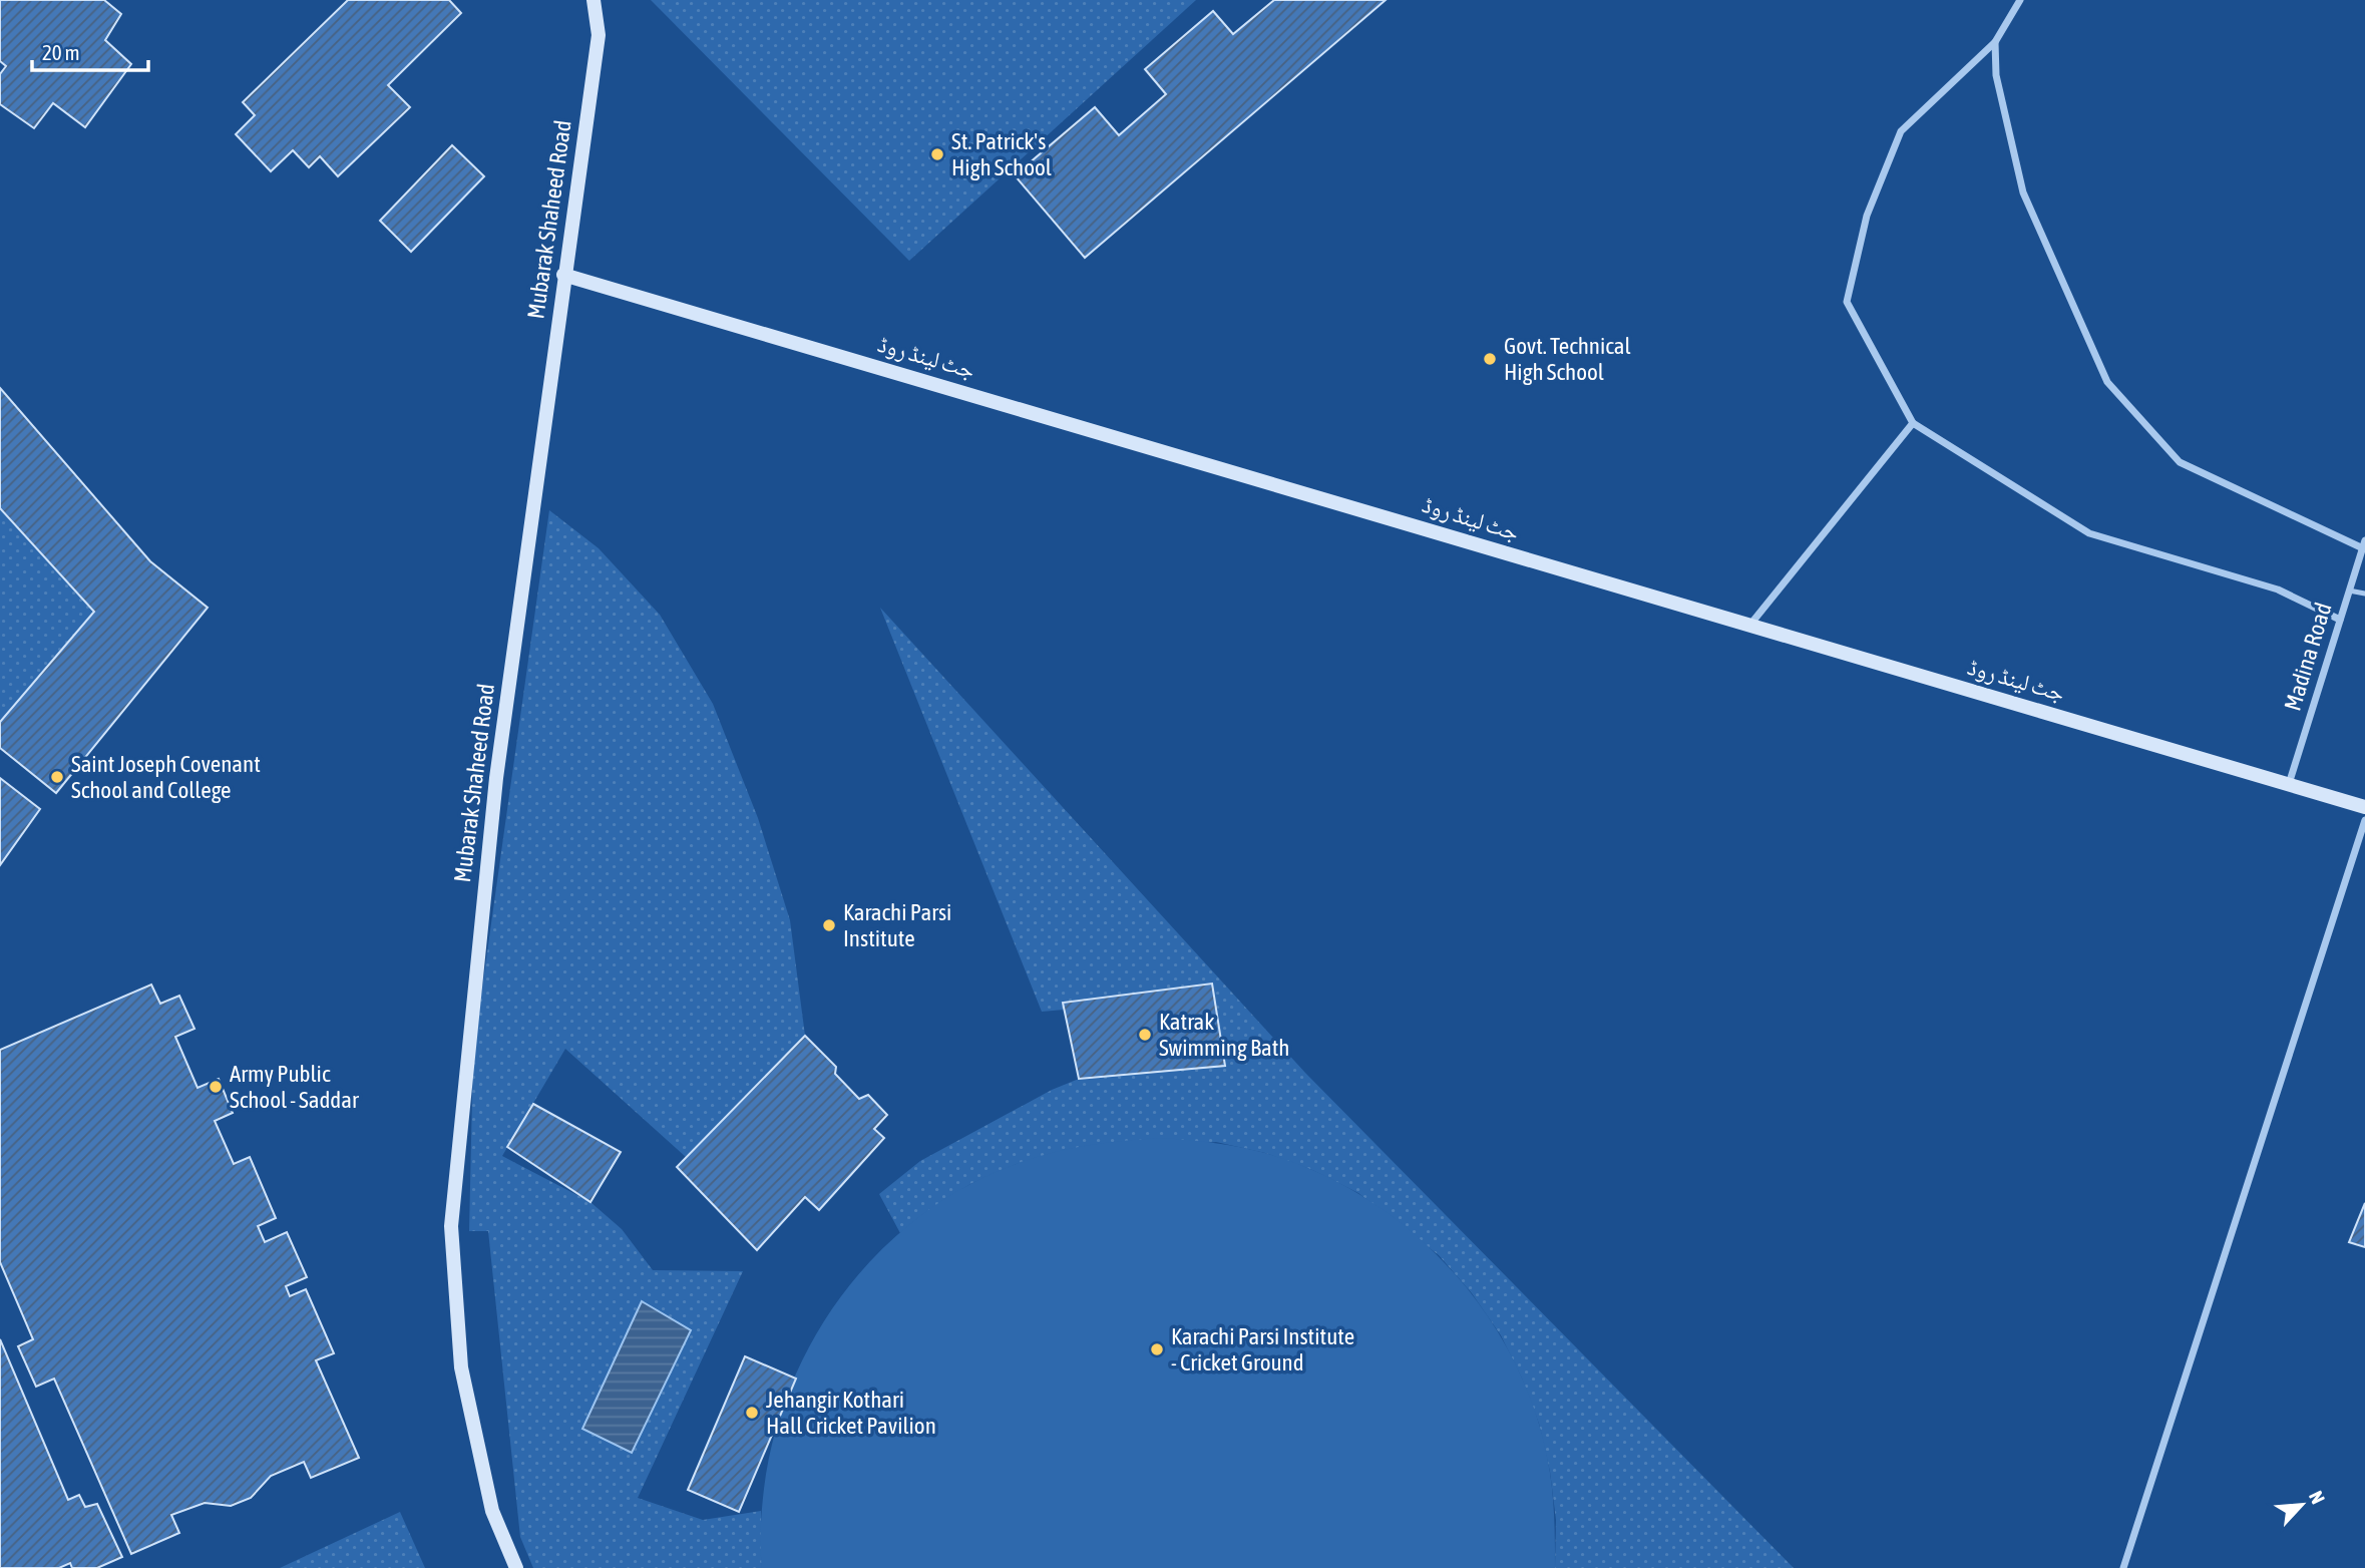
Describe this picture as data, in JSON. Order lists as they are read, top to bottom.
{
  "streets": {
    "street": ["Mubarak Shaheed Road", "جٹ لینڈ روڈ", "Madina Road"]
  },
  "crossings": [
    ["Mubarak Shaheed Road", "جٹ لینڈ روڈ"],
    ["جٹ لینڈ روڈ", "Madina Road"]
  ],
  "places": [
    "St. Patrick's High School",
    "Govt. Technical High School",
    "Saint Joseph Covenant School and College",
    "Karachi Parsi Institute",
    "Katrak Swimming Bath",
    "Army Public School - Saddar",
    "Karachi Parsi Institute - Cricket Ground",
    "Jehangir Kothari Hall Cricket Pavilion"
  ],
  "scale_bar": "20 m",
  "north": "top right"
}
